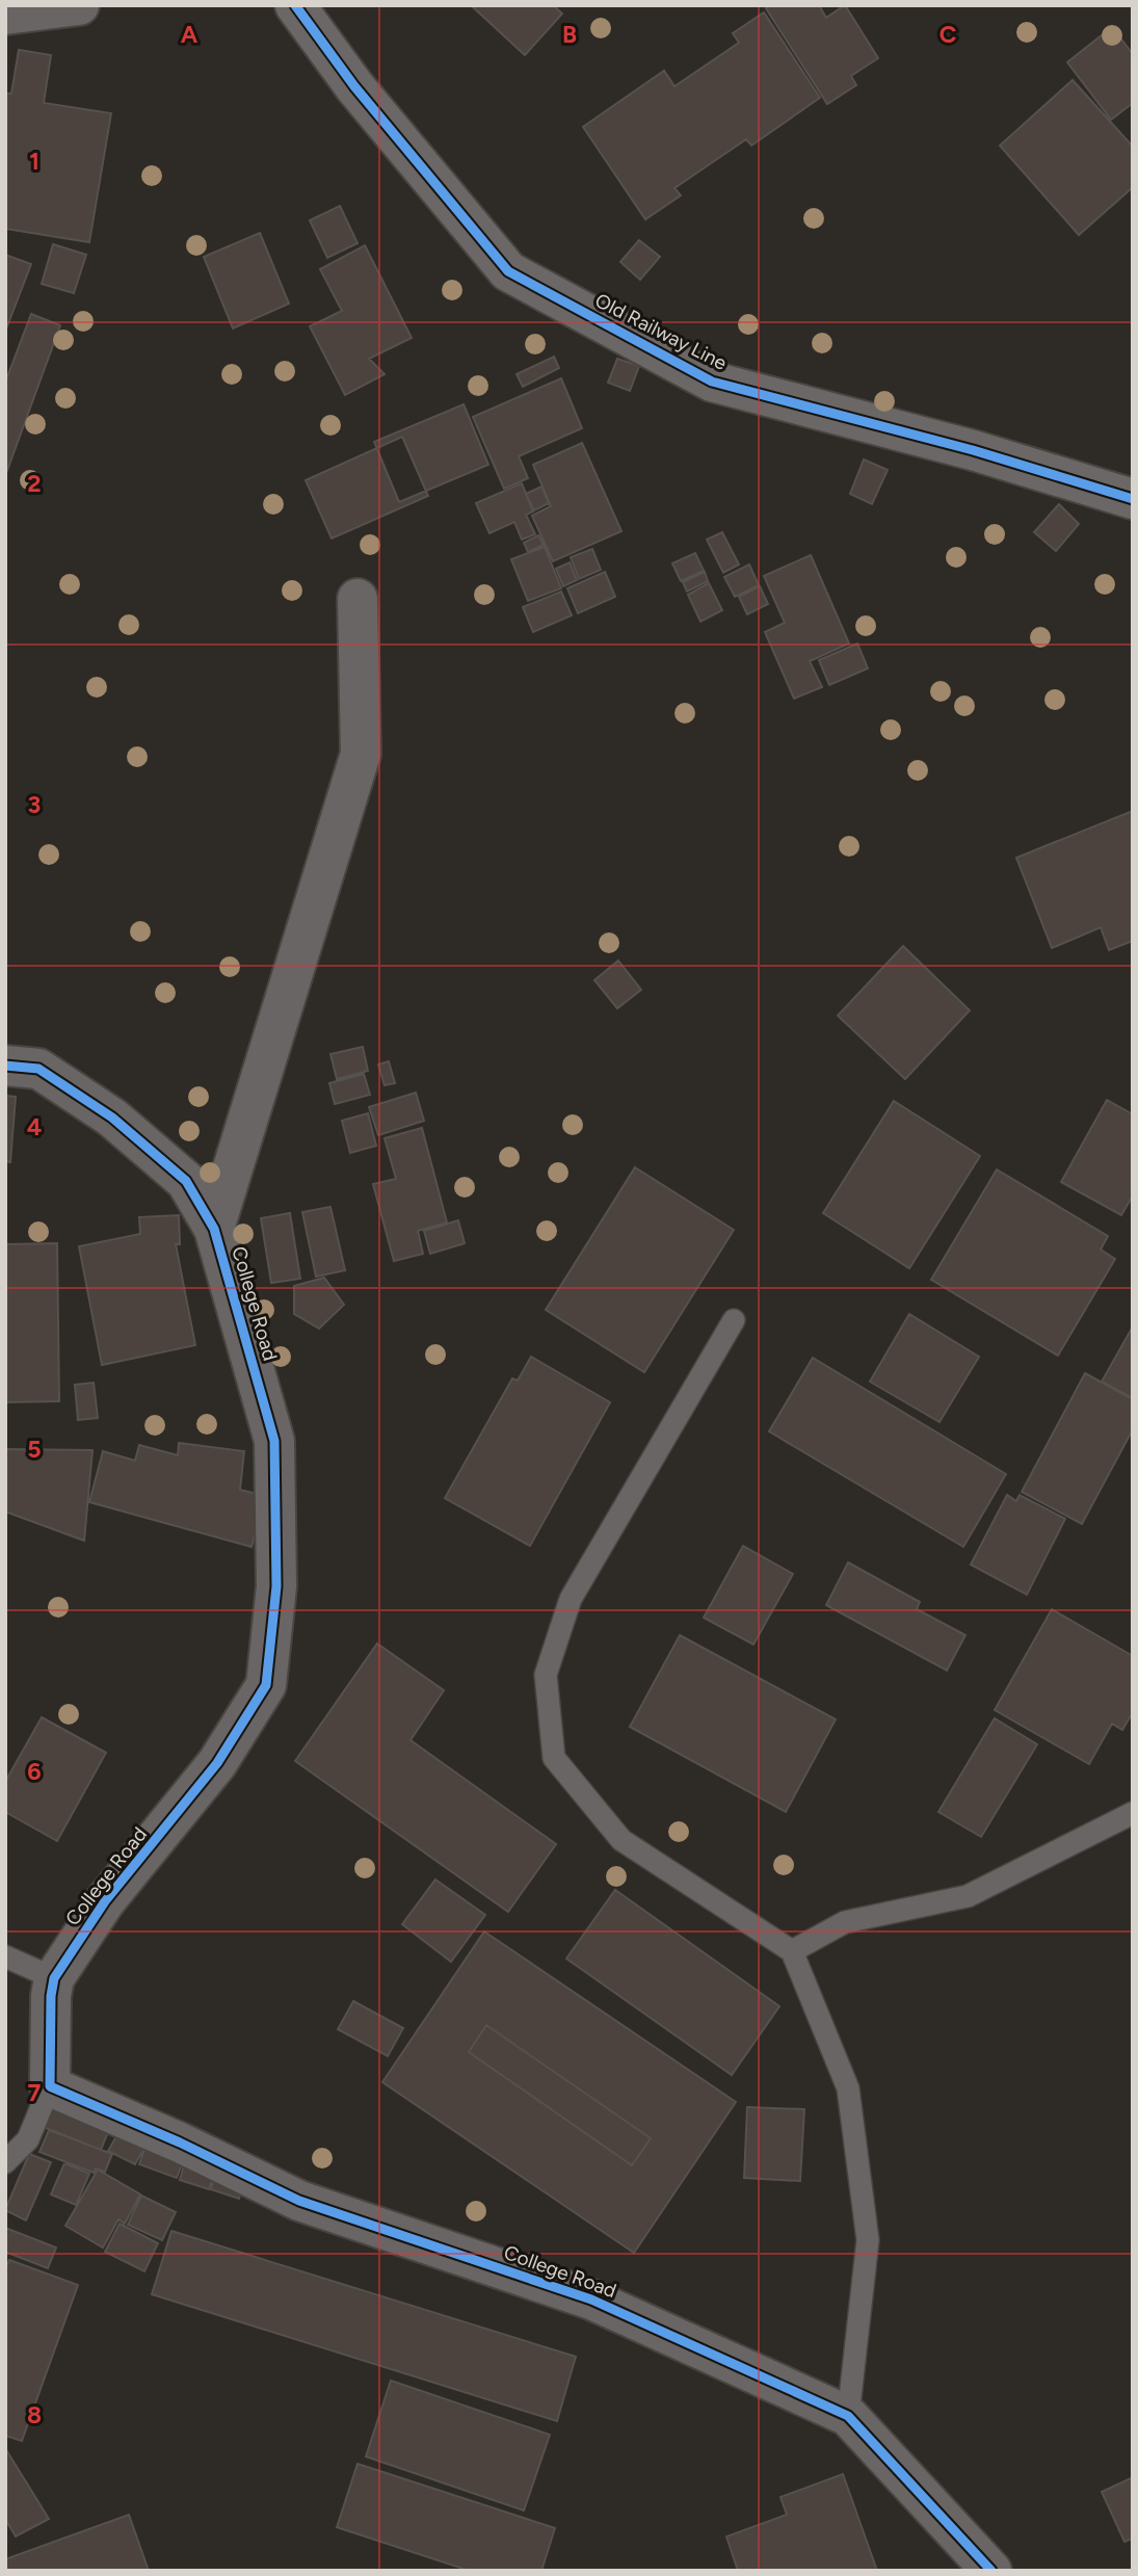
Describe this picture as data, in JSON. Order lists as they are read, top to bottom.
{
  "streets": {
    "street": ["Old Railway Line", "College Road"]
  },
  "grid": {
    "columns": ["A", "B", "C"],
    "rows": [
      "1",
      "2",
      "3",
      "4",
      "5",
      "6",
      "7",
      "8"
    ]
  }
}
